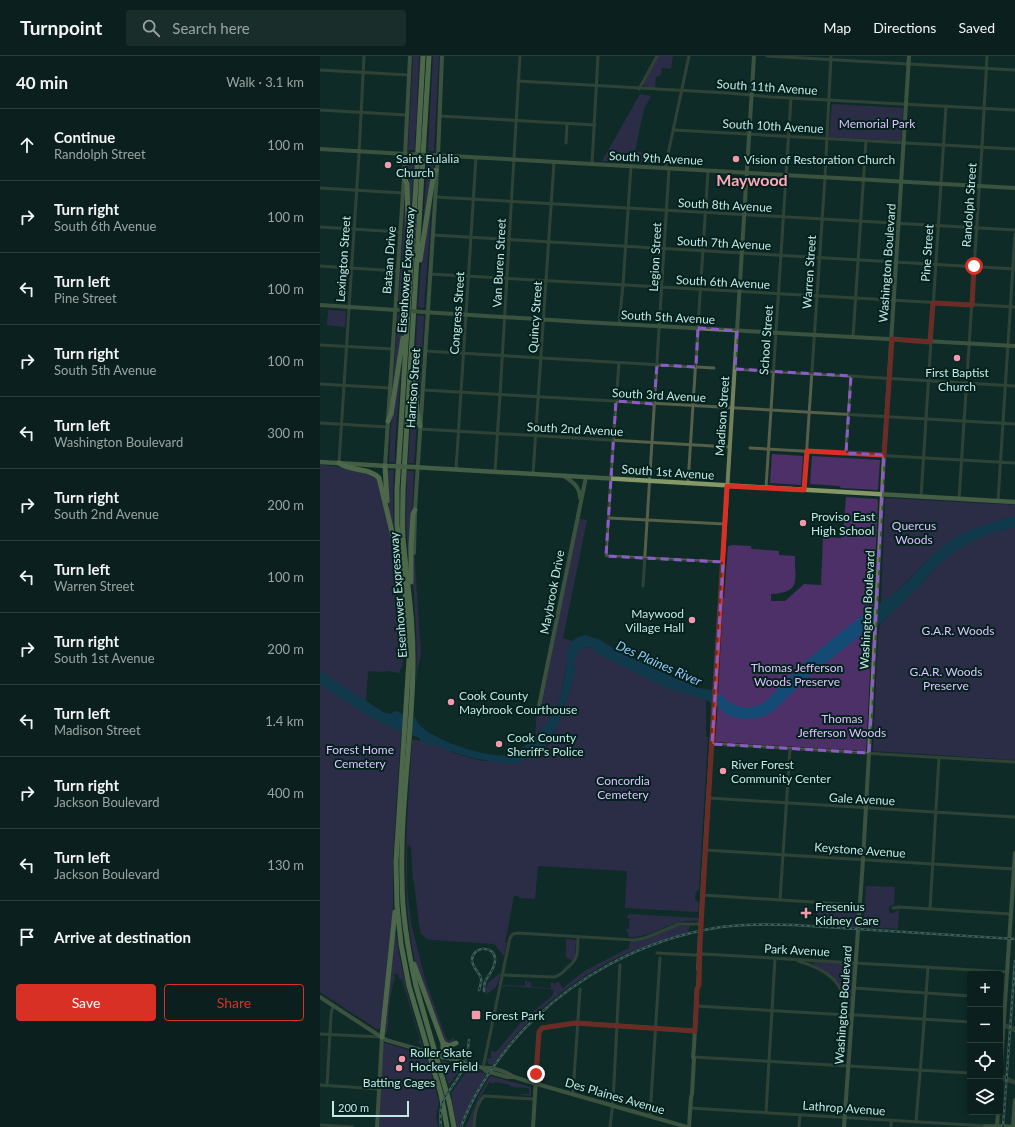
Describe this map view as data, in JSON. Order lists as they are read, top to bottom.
{
  "streets": {
    "highway": ["Eisenhower Expressway"],
    "main road": ["South 1st Avenue"],
    "street": [
      "South 11th Avenue",
      "South 10th Avenue",
      "South 9th Avenue",
      "South 8th Avenue",
      "Randolph Street",
      "South 7th Avenue",
      "Pine Street",
      "Legion Street",
      "Lexington Street",
      "Bataan Drive",
      "Van Buren Street",
      "Washington Boulevard",
      "Warren Street",
      "South 6th Avenue",
      "Congress Street",
      "Quincy Street",
      "South 5th Avenue",
      "School Street",
      "Harrison Street",
      "South 3rd Avenue",
      "Madison Street",
      "South 2nd Avenue",
      "Maybrook Drive",
      "Gale Avenue",
      "Keystone Avenue",
      "Park Avenue",
      "Des Plaines Avenue",
      "Lathrop Avenue"
    ]
  },
  "crossings": [
    ["South 11th Avenue", "Randolph Street"],
    ["South 11th Avenue", "Pine Street"],
    ["South 11th Avenue", "Legion Street"],
    ["South 11th Avenue", "Van Buren Street"],
    ["South 11th Avenue", "Washington Boulevard"],
    ["South 11th Avenue", "Warren Street"],
    ["South 11th Avenue", "School Street"],
    ["South 11th Avenue", "Madison Street"],
    ["South 10th Avenue", "Randolph Street"],
    ["South 10th Avenue", "Pine Street"],
    ["South 10th Avenue", "Legion Street"],
    ["South 10th Avenue", "Washington Boulevard"],
    ["South 10th Avenue", "Warren Street"],
    ["South 10th Avenue", "School Street"],
    ["South 10th Avenue", "Madison Street"],
    ["South 9th Avenue", "Randolph Street"],
    ["South 9th Avenue", "Pine Street"],
    ["South 9th Avenue", "Legion Street"],
    ["South 9th Avenue", "Lexington Street"],
    ["South 9th Avenue", "Bataan Drive"],
    ["South 9th Avenue", "Van Buren Street"],
    ["South 9th Avenue", "Washington Boulevard"],
    ["South 9th Avenue", "Warren Street"],
    ["South 9th Avenue", "Congress Street"],
    ["South 9th Avenue", "Quincy Street"],
    ["South 9th Avenue", "School Street"],
    ["South 9th Avenue", "Harrison Street"],
    ["South 9th Avenue", "Madison Street"],
    ["South 8th Avenue", "Randolph Street"],
    ["South 8th Avenue", "Pine Street"],
    ["South 8th Avenue", "Legion Street"],
    ["South 8th Avenue", "Van Buren Street"],
    ["South 8th Avenue", "Washington Boulevard"],
    ["South 8th Avenue", "Warren Street"],
    ["South 8th Avenue", "Congress Street"],
    ["South 8th Avenue", "Quincy Street"],
    ["South 8th Avenue", "School Street"],
    ["South 8th Avenue", "Harrison Street"],
    ["South 8th Avenue", "Madison Street"],
    ["Randolph Street", "South 7th Avenue"],
    ["Randolph Street", "South 6th Avenue"],
    ["Randolph Street", "South 5th Avenue"],
    ["Randolph Street", "South 3rd Avenue"],
    ["Randolph Street", "South 1st Avenue"],
    ["South 7th Avenue", "Pine Street"],
    ["South 7th Avenue", "Legion Street"],
    ["South 7th Avenue", "Van Buren Street"],
    ["South 7th Avenue", "Washington Boulevard"],
    ["South 7th Avenue", "Warren Street"],
    ["South 7th Avenue", "Congress Street"],
    ["South 7th Avenue", "Quincy Street"],
    ["South 7th Avenue", "School Street"],
    ["South 7th Avenue", "Harrison Street"],
    ["South 7th Avenue", "Madison Street"],
    ["Pine Street", "South 6th Avenue"],
    ["Pine Street", "South 5th Avenue"],
    ["Pine Street", "South 3rd Avenue"],
    ["Pine Street", "South 1st Avenue"],
    ["Legion Street", "South 6th Avenue"],
    ["Legion Street", "South 5th Avenue"],
    ["Legion Street", "South 3rd Avenue"],
    ["Legion Street", "South 2nd Avenue"],
    ["Legion Street", "South 1st Avenue"],
    ["Lexington Street", "South 5th Avenue"],
    ["Lexington Street", "South 1st Avenue"],
    ["Bataan Drive", "South 5th Avenue"],
    ["Bataan Drive", "South 1st Avenue"],
    ["Van Buren Street", "South 6th Avenue"],
    ["Van Buren Street", "South 5th Avenue"],
    ["Van Buren Street", "South 3rd Avenue"],
    ["Van Buren Street", "South 2nd Avenue"],
    ["Van Buren Street", "South 1st Avenue"],
    ["Washington Boulevard", "South 6th Avenue"],
    ["Washington Boulevard", "South 5th Avenue"],
    ["Washington Boulevard", "South 3rd Avenue"],
    ["Washington Boulevard", "South 1st Avenue"],
    ["Washington Boulevard", "Gale Avenue"],
    ["Washington Boulevard", "Keystone Avenue"],
    ["Washington Boulevard", "Park Avenue"],
    ["Washington Boulevard", "Lathrop Avenue"],
    ["Warren Street", "South 6th Avenue"],
    ["Warren Street", "South 5th Avenue"],
    ["Warren Street", "South 3rd Avenue"],
    ["Warren Street", "South 1st Avenue"],
    ["South 6th Avenue", "Congress Street"],
    ["South 6th Avenue", "Quincy Street"],
    ["South 6th Avenue", "School Street"],
    ["South 6th Avenue", "Harrison Street"],
    ["South 6th Avenue", "Madison Street"],
    ["Congress Street", "South 5th Avenue"],
    ["Congress Street", "South 3rd Avenue"],
    ["Congress Street", "South 2nd Avenue"],
    ["Congress Street", "South 1st Avenue"],
    ["Quincy Street", "South 5th Avenue"],
    ["Quincy Street", "South 3rd Avenue"],
    ["Quincy Street", "South 2nd Avenue"],
    ["Quincy Street", "South 1st Avenue"],
    ["South 5th Avenue", "School Street"],
    ["South 5th Avenue", "Harrison Street"],
    ["South 5th Avenue", "Madison Street"],
    ["School Street", "South 3rd Avenue"],
    ["School Street", "South 1st Avenue"],
    ["Harrison Street", "South 3rd Avenue"],
    ["Harrison Street", "South 2nd Avenue"],
    ["Harrison Street", "South 1st Avenue"],
    ["South 3rd Avenue", "Madison Street"],
    ["Madison Street", "South 2nd Avenue"],
    ["Madison Street", "South 1st Avenue"],
    ["Madison Street", "Gale Avenue"],
    ["Madison Street", "Keystone Avenue"],
    ["Madison Street", "Park Avenue"],
    ["Madison Street", "Des Plaines Avenue"],
    ["Madison Street", "Lathrop Avenue"],
    ["South 1st Avenue", "Maybrook Drive"]
  ],
  "districts": ["Maywood"],
  "water": ["Des Plaines River"],
  "parks": [
    "Memorial Park",
    "Quercus Woods",
    "G.A.R. Woods",
    "Thomas Jefferson Woods Preserve",
    "G.A.R. Woods Preserve",
    "Thomas Jefferson Woods",
    "Forest Home Cemetery",
    "Concordia Cemetery"
  ],
  "places": {
    "other": [
      "Vision of Restoration Church",
      "Saint Eulalia Church",
      "First Baptist Church",
      "Proviso East High School",
      "Maywood Village Hall",
      "Cook County Maybrook Courthouse",
      "Cook County Sheriff's Police",
      "River Forest Community Center",
      "Roller Skate Hockey Field",
      "Batting Cages"
    ],
    "health": ["Fresenius Kidney Care"],
    "transit": ["Forest Park"]
  },
  "scale_bar": "200 m",
  "page": {
    "header": "Turnpoint",
    "search": "Search here",
    "nav": ["Map", "Directions", "Saved"],
    "heading": ["40 min", "Walk · 3.1 km"],
    "list": [
      ["Continue", "Randolph Street", "100 m"],
      ["Turn right", "South 6th Avenue", "100 m"],
      ["Turn left", "Pine Street", "100 m"],
      ["Turn right", "South 5th Avenue", "100 m"],
      ["Turn left", "Washington Boulevard", "300 m"],
      ["Turn right", "South 2nd Avenue", "200 m"],
      ["Turn left", "Warren Street", "100 m"],
      ["Turn right", "South 1st Avenue", "200 m"],
      ["Turn left", "Madison Street", "1.4 km"],
      ["Turn right", "Jackson Boulevard", "400 m"],
      ["Turn left", "Jackson Boulevard", "130 m"],
      "Arrive at destination"
    ],
    "map_buttons": ["+", "−"],
    "buttons": ["Save", "Share"],
    "scale": "200 m"
  }
}
